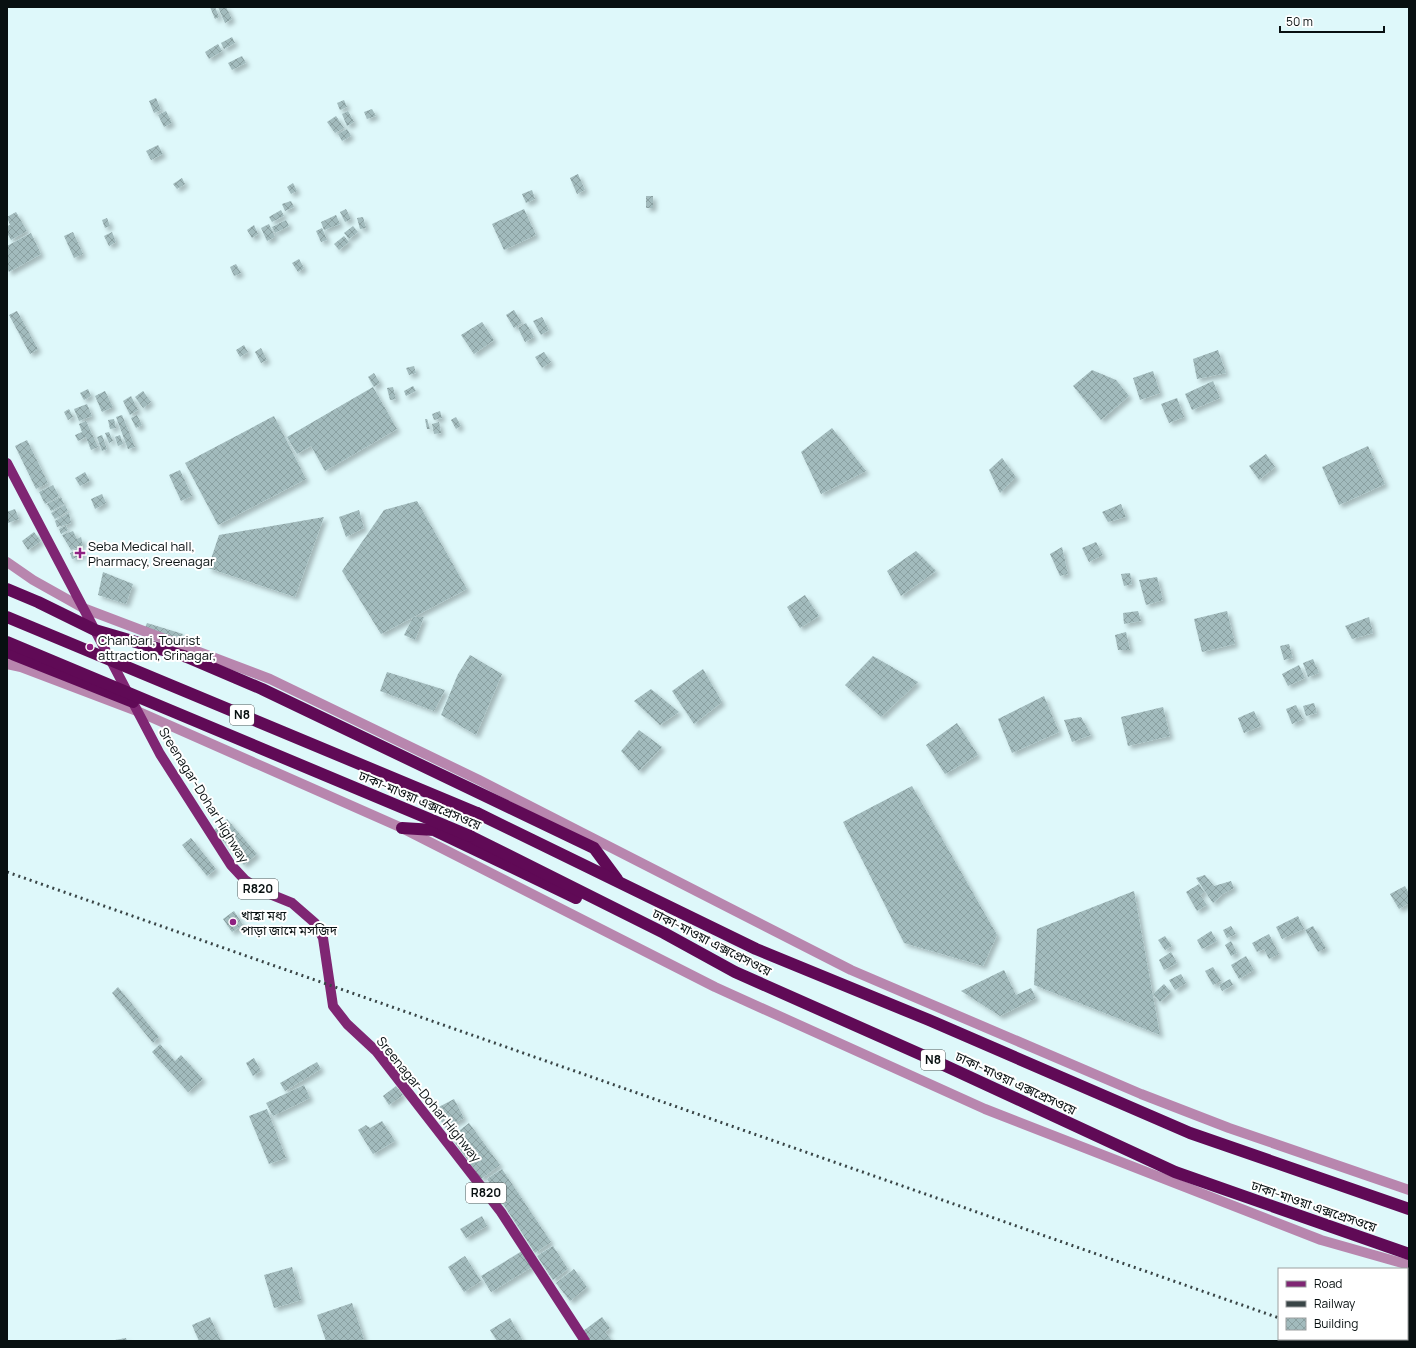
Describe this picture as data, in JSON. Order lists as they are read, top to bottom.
{
  "streets": {
    "highway": ["N8", "ঢাকা-মাওয়া এক্সপ্রেসওয়ে"],
    "main road": ["Sreenagar-Dohar Highway", "R820"]
  },
  "places": {
    "health": ["Seba Medical hall, Pharmacy, Sreenagar"],
    "other": ["Chanbari, Tourist attraction, Srinagar,", "খাহ্রা মধ্য পাড়া জামে মসজিদ"]
  },
  "legend": ["Road", "Railway", "Building"],
  "scale_bar": "50 m"
}
